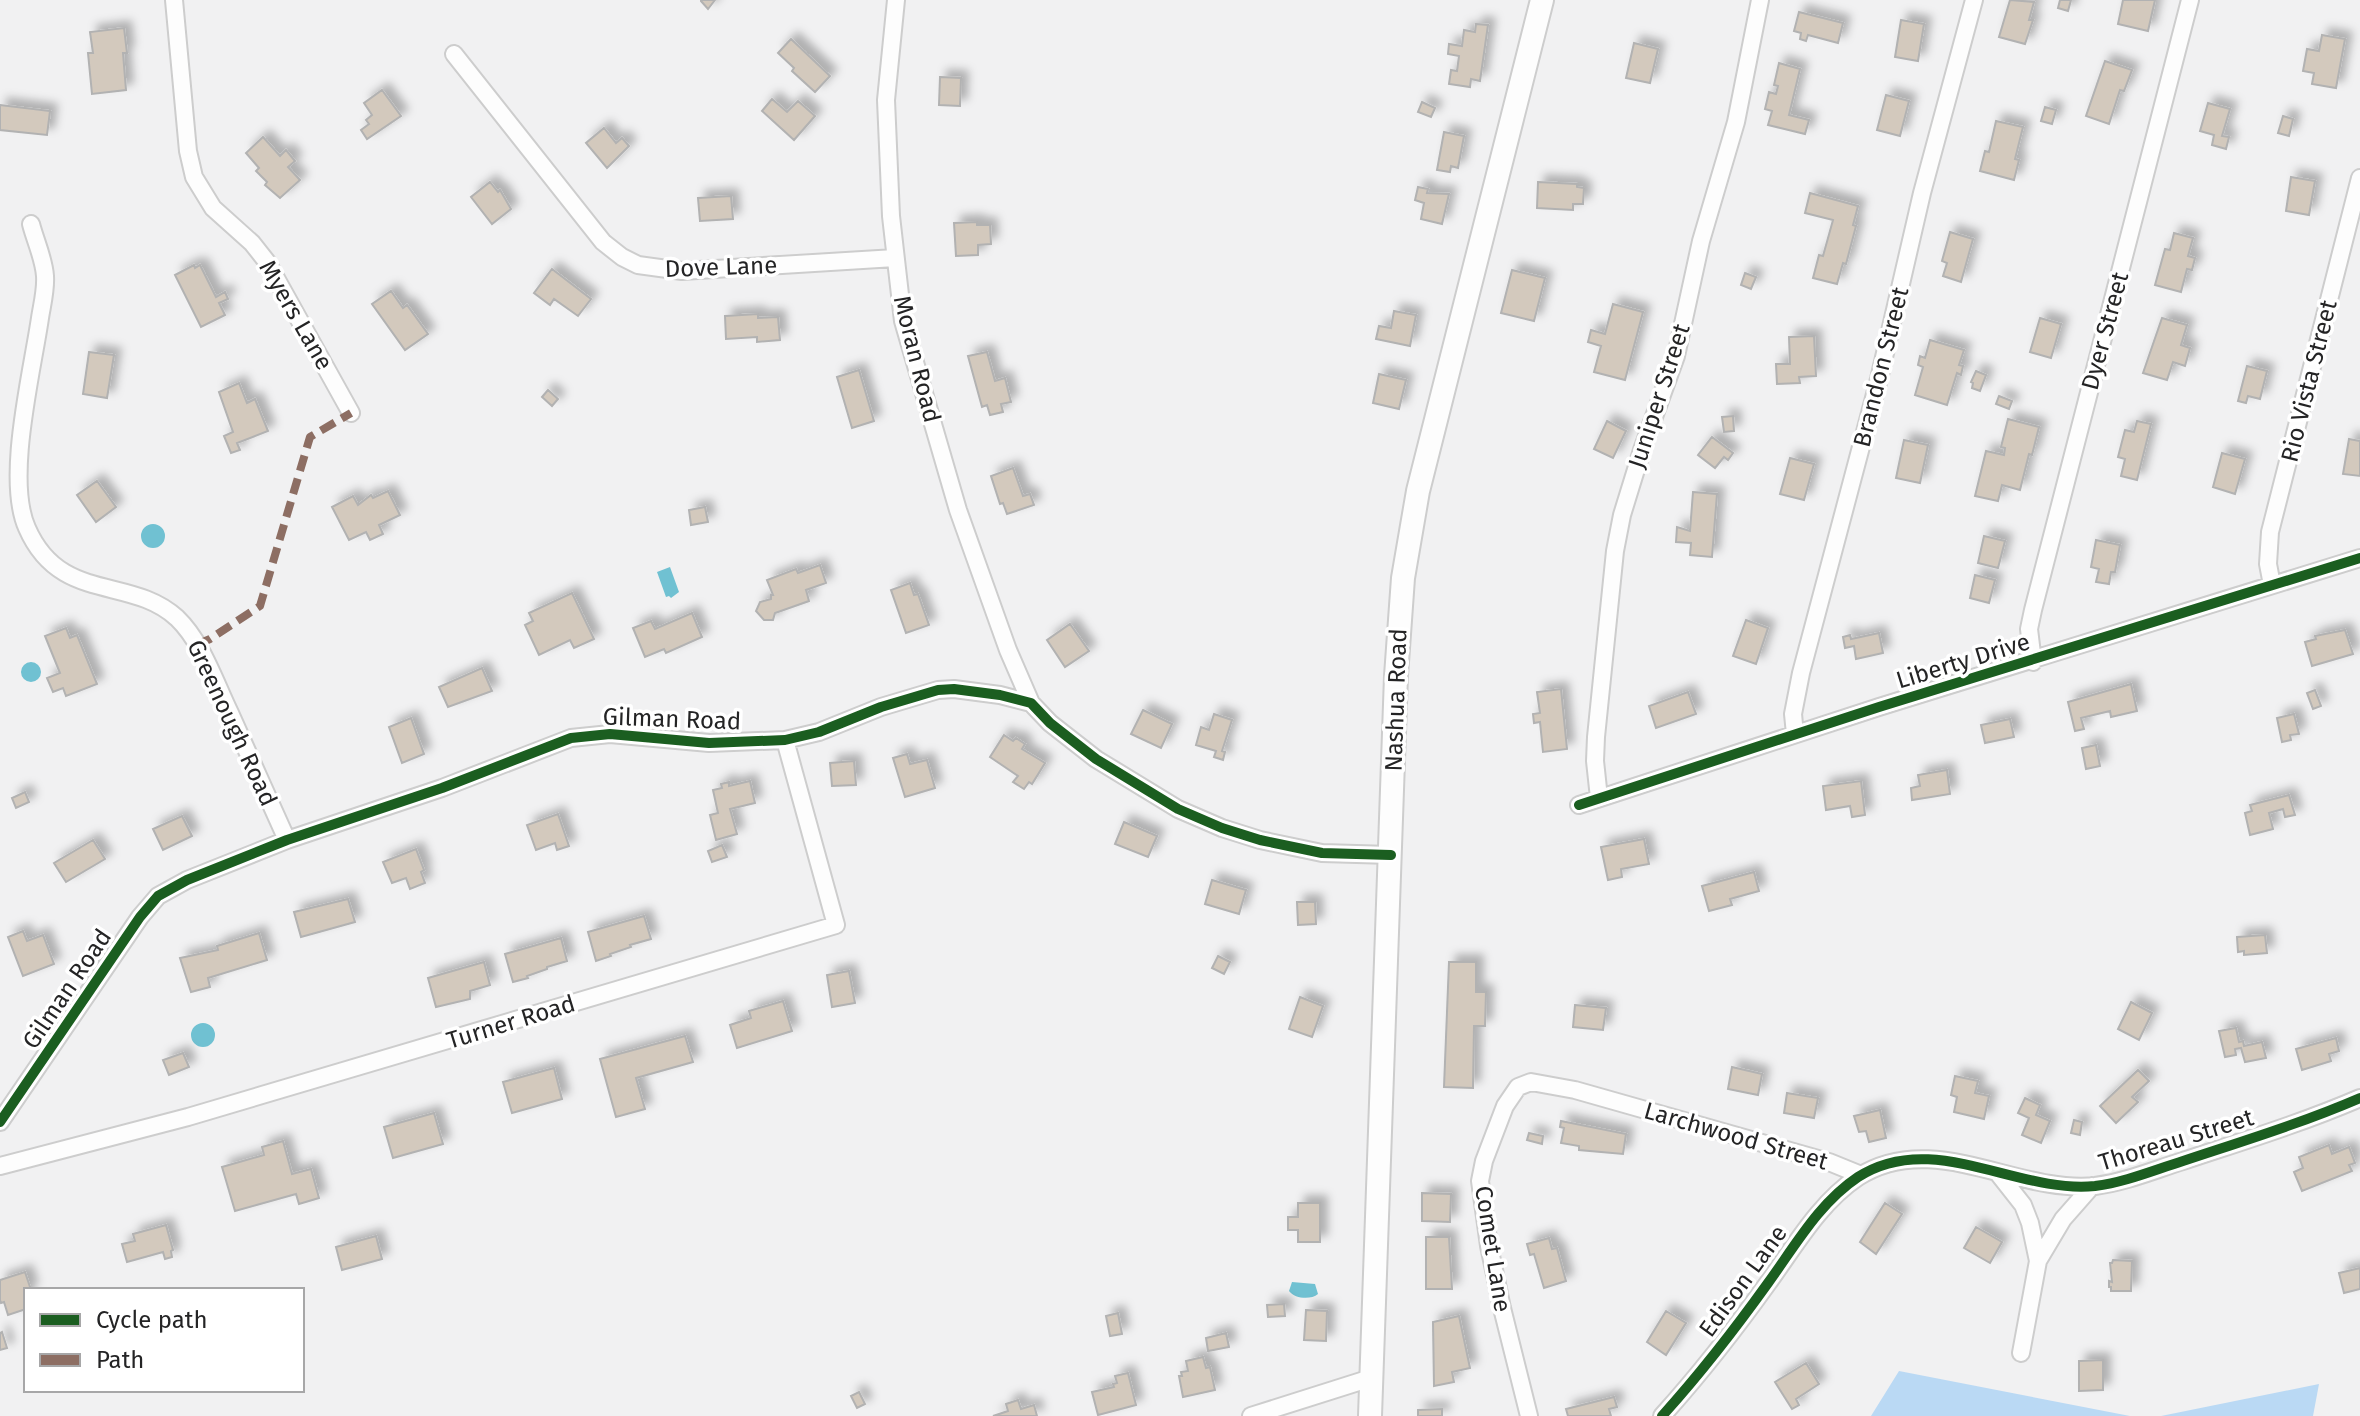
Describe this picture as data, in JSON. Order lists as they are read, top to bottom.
{
  "streets": {
    "main road": ["Nashua Road"],
    "street": [
      "Dove Lane",
      "Myers Lane",
      "Dyer Street",
      "Moran Road",
      "Brandon Street",
      "Rio Vista Street",
      "Juniper Street",
      "Liberty Drive",
      "Gilman Road",
      "Greenough Road",
      "Turner Road",
      "Larchwood Street",
      "Thoreau Street",
      "Comet Lane",
      "Edison Lane"
    ]
  },
  "crossings": [
    ["Dove Lane", "Moran Road"],
    ["Dyer Street", "Liberty Drive"],
    ["Moran Road", "Gilman Road"],
    ["Brandon Street", "Liberty Drive"],
    ["Rio Vista Street", "Liberty Drive"],
    ["Juniper Street", "Liberty Drive"],
    ["Gilman Road", "Greenough Road"],
    ["Gilman Road", "Turner Road"],
    ["Larchwood Street", "Comet Lane"],
    ["Larchwood Street", "Edison Lane"]
  ],
  "legend": ["Cycle path", "Path"]
}
